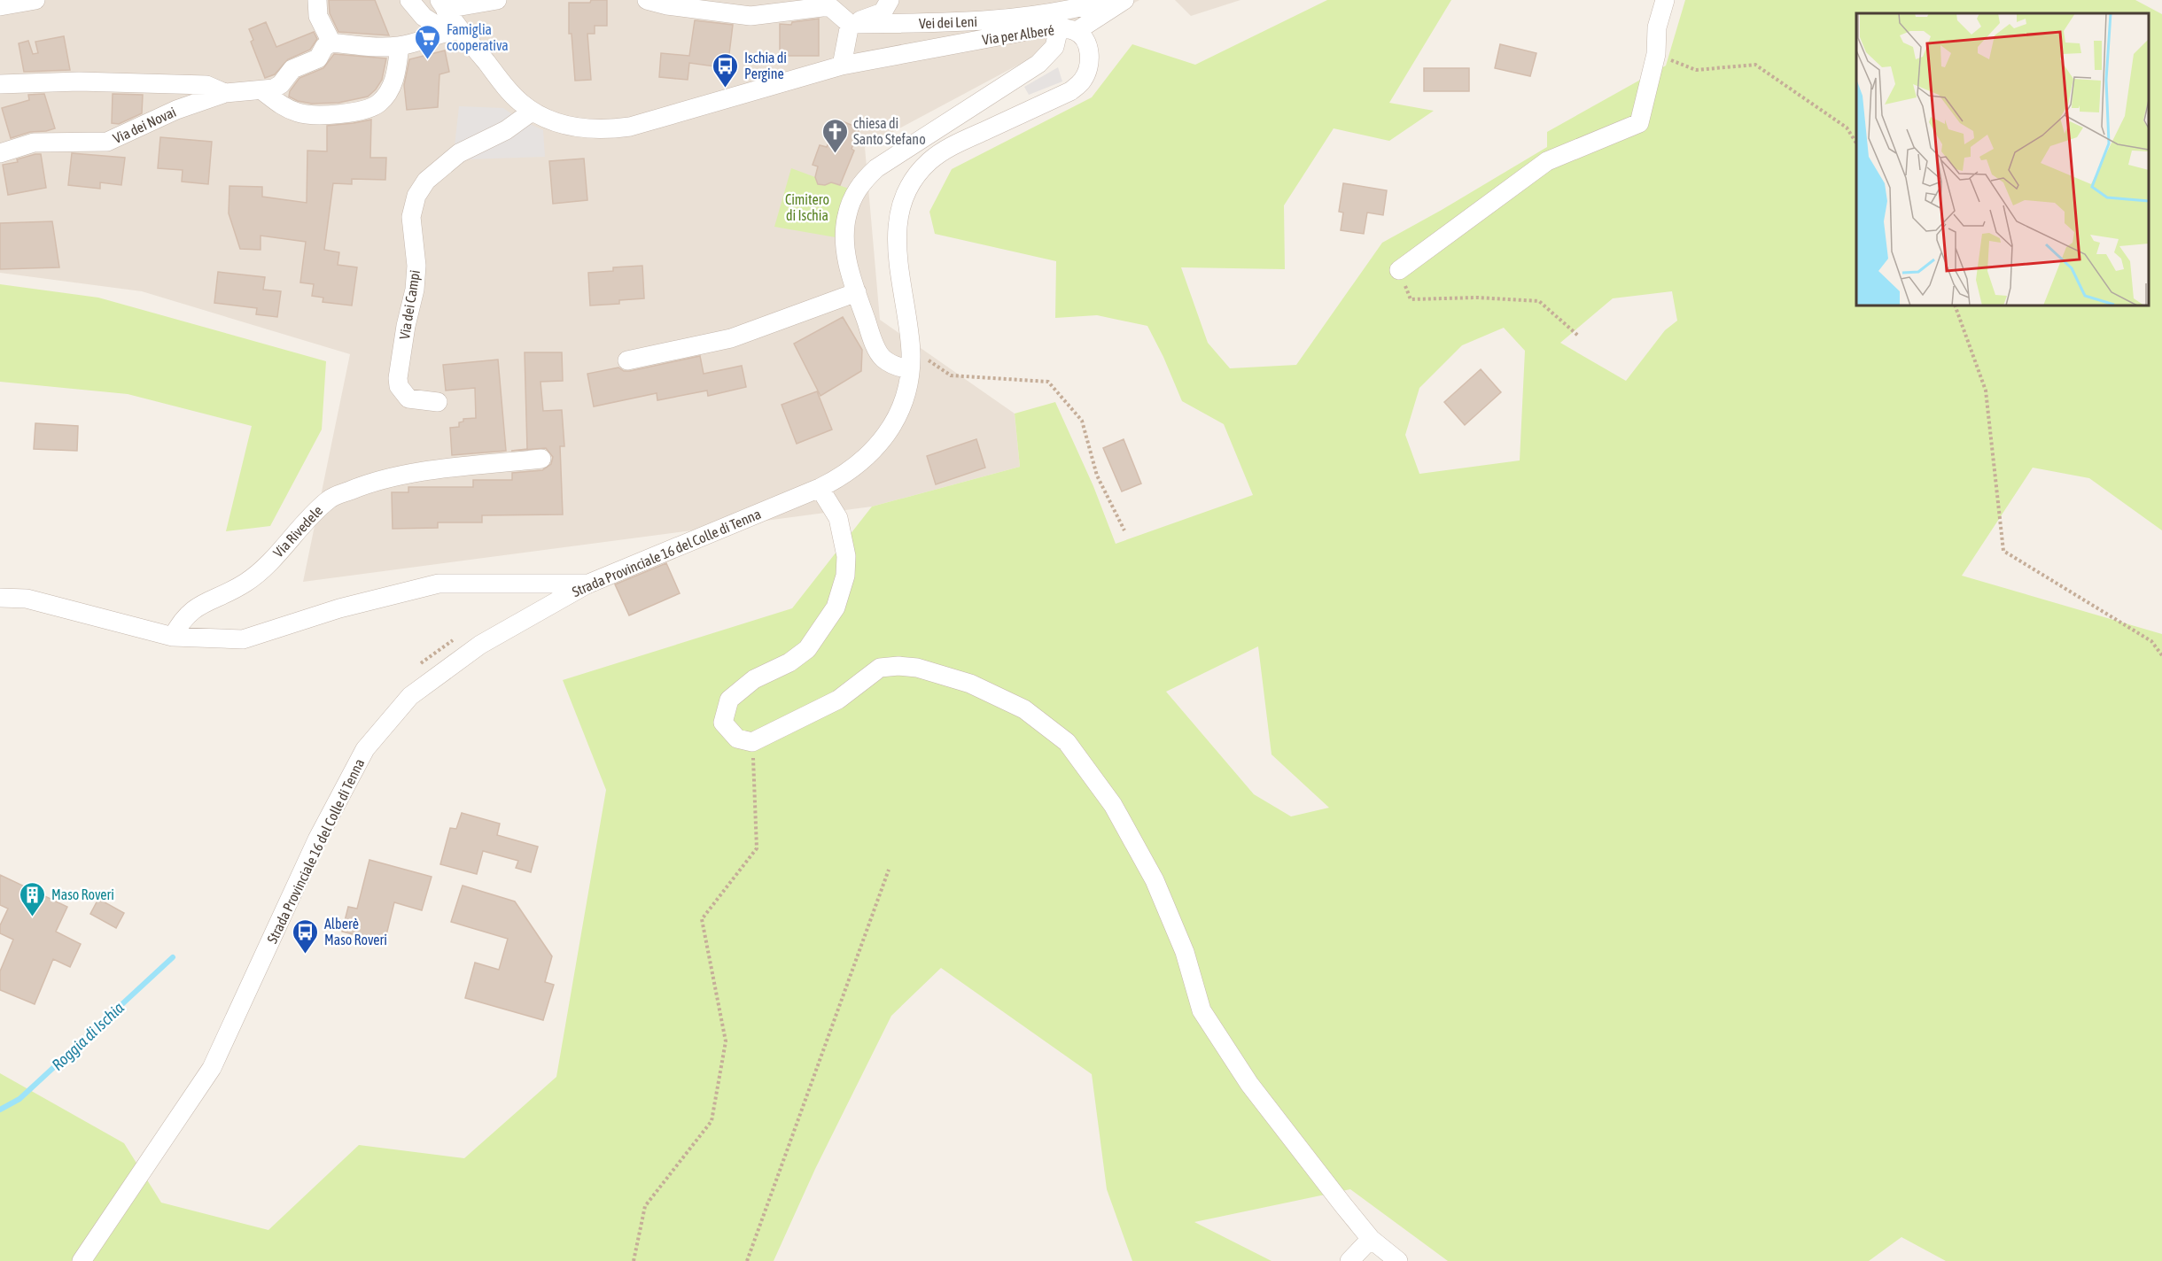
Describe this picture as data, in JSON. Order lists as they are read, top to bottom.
{
  "streets": {
    "street": [
      "Vei dei Leni",
      "Via per Alberé",
      "Via dei Novai",
      "Via dei Campi",
      "Via Rivedele",
      "Strada Provinciale 16 del Colle di Tenna"
    ]
  },
  "crossings": [
    ["Via per Alberé", "Via dei Campi"]
  ],
  "water": ["Roggia di Ischia"],
  "parks": ["Cimitero di Ischia"],
  "places": {
    "supermarket": ["Famiglia cooperativa"],
    "bus stop": ["Ischia di Pergine", "Alberè Maso Roveri"],
    "church": ["chiesa di Santo Stefano"],
    "building": ["Maso Roveri"]
  }
}
